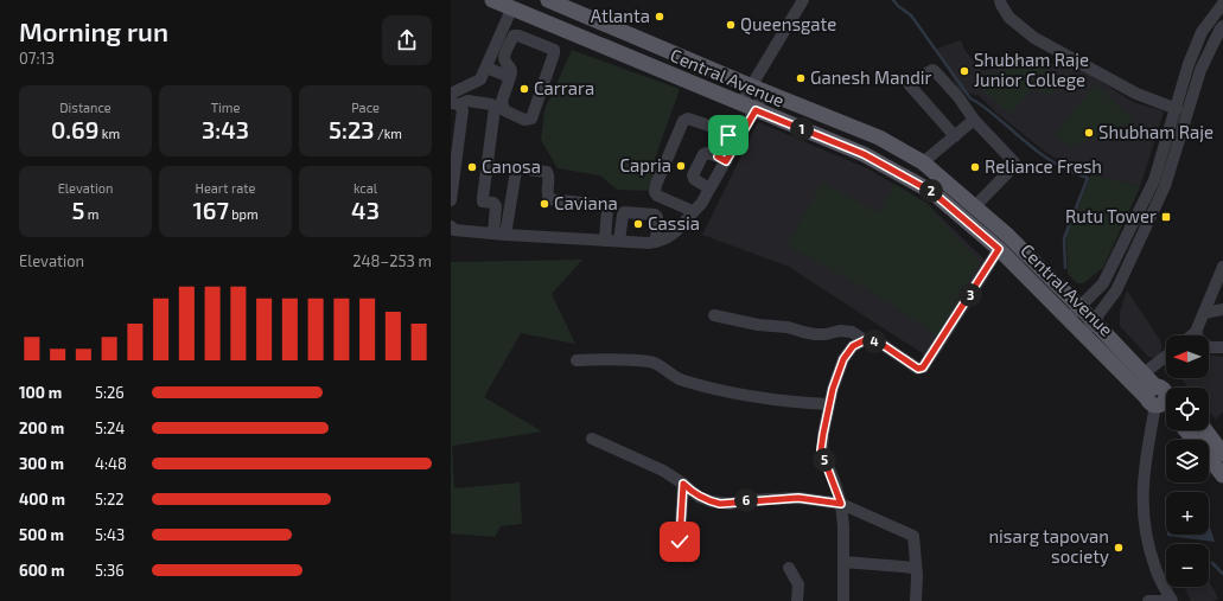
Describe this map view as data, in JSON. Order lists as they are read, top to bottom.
{
  "streets": {
    "main road": ["Central Avenue"]
  },
  "places": {
    "other": [
      "Atlanta",
      "Queensgate",
      "Shubham Raje Junior College",
      "Ganesh Mandir",
      "Carrara",
      "Shubham Raje",
      "Capria",
      "Canosa",
      "Reliance Fresh",
      "Caviana",
      "Cassia",
      "nisarg tapovan society"
    ],
    "transit": ["Rutu Tower"]
  },
  "north": "left",
  "page": {
    "heading": ["Morning run", "07:13"],
    "stats": [
      ["Distance", "0.69 km"],
      ["Time", "3:43"],
      ["Pace", "5:23 /km"],
      ["Elevation", "5 m"],
      ["Heart rate", "167 bpm"],
      ["kcal", "43"]
    ],
    "pins": [
      "1",
      "2",
      "3",
      "4",
      "5",
      "6"
    ],
    "chart": ["Elevation", "248–253 m"],
    "map_buttons": ["+", "−"],
    "list": [
      {
        "name": "100 m",
        "note": "5:26"
      },
      {
        "name": "200 m",
        "note": "5:24"
      },
      {
        "name": "300 m",
        "note": "4:48"
      },
      {
        "name": "400 m",
        "note": "5:22"
      },
      {
        "name": "500 m",
        "note": "5:43"
      },
      {
        "name": "600 m",
        "note": "5:36"
      }
    ]
  }
}
